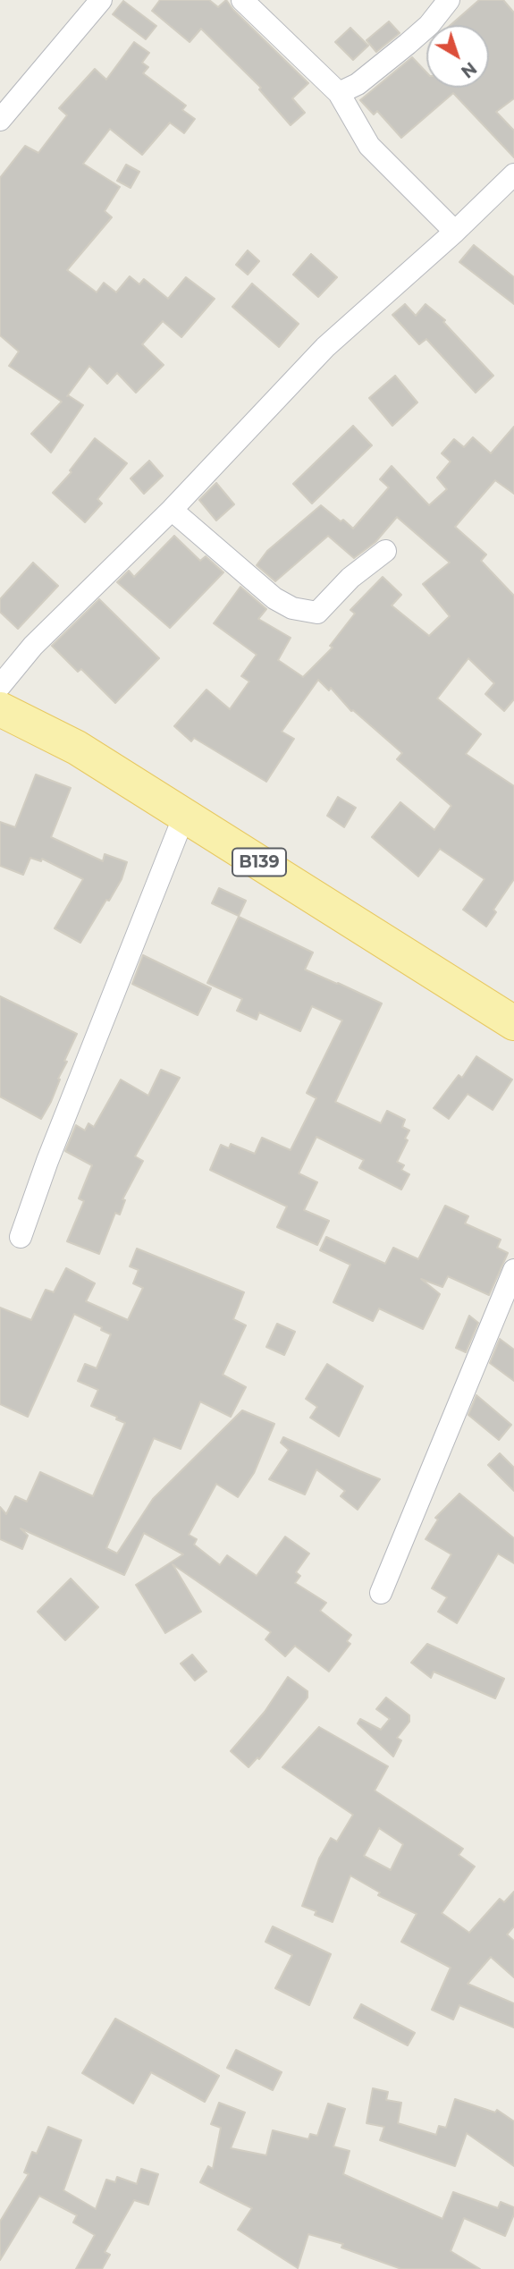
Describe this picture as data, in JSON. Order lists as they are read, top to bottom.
{
  "streets": {
    "main road": ["B139"]
  },
  "north": "bottom right"
}
